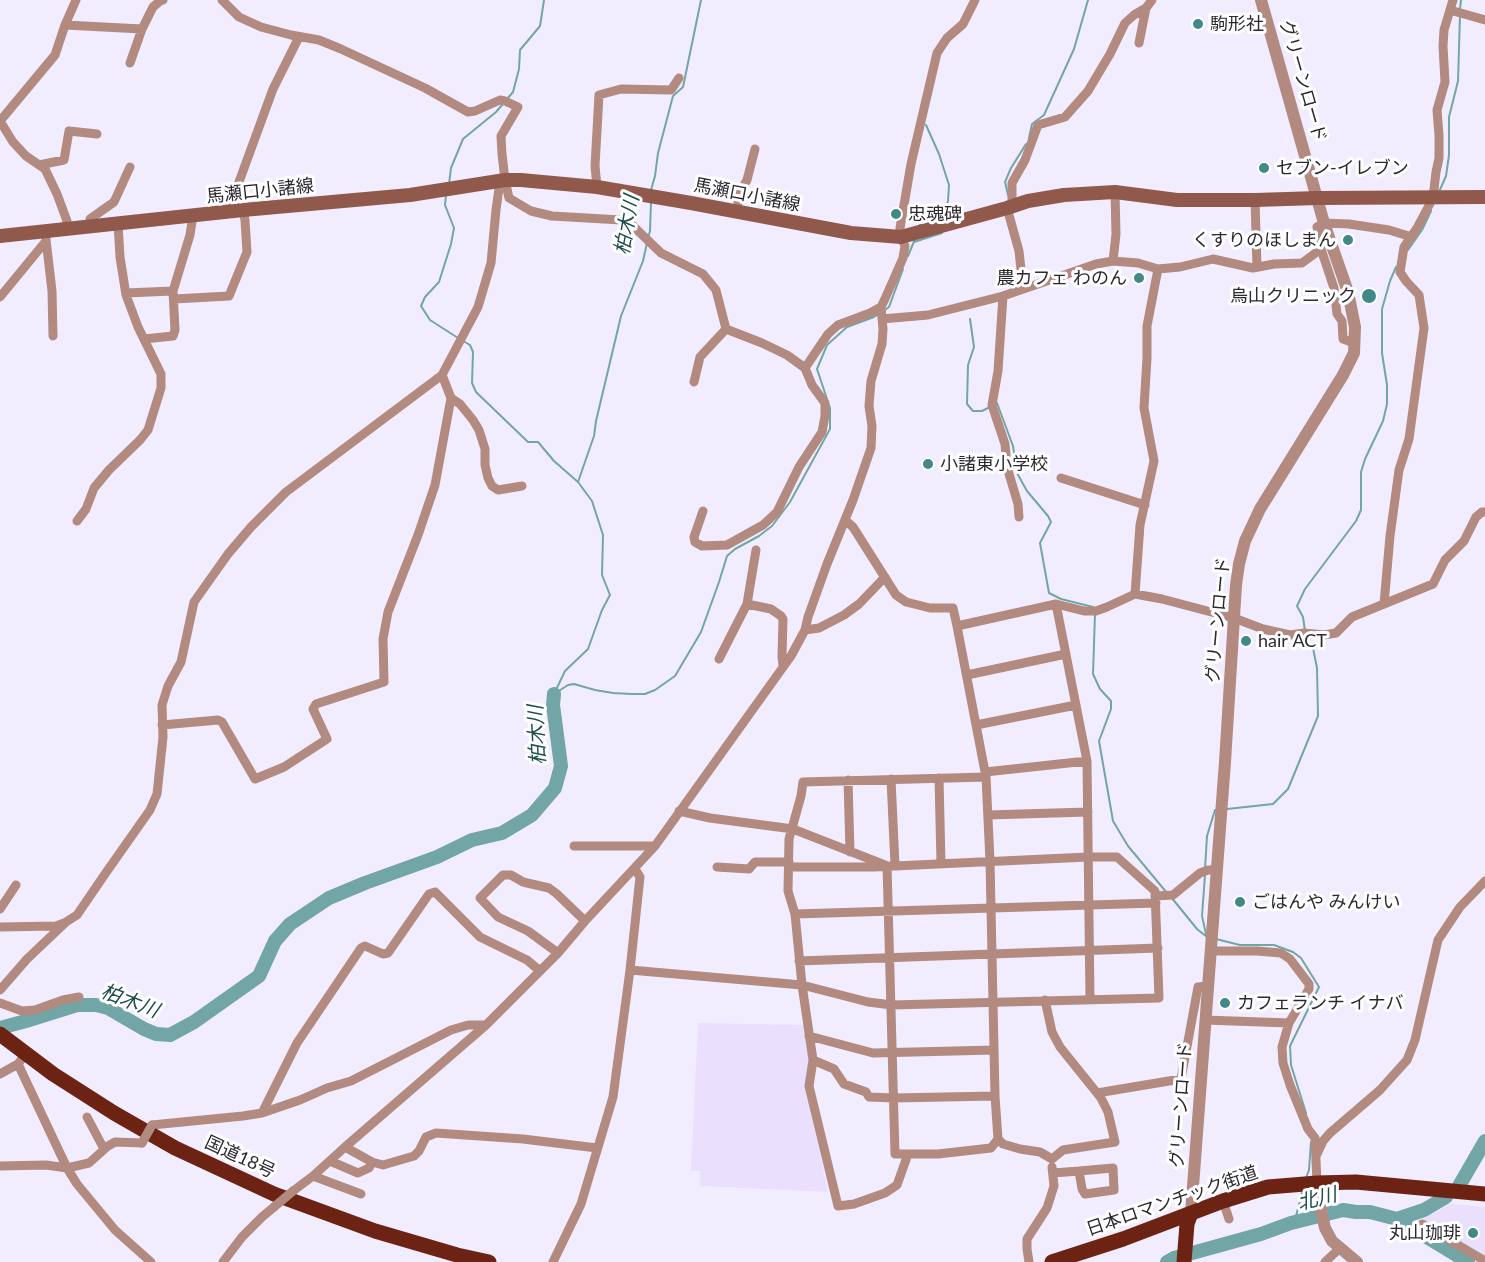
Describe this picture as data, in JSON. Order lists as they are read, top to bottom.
{
  "streets": {
    "highway": ["国道18号", "日本ロマンチック街道"],
    "main road": ["馬瀬口小諸線"],
    "street": ["グリーンロード"]
  },
  "crossings": [
    ["グリーンロード", "馬瀬口小諸線"],
    ["グリーンロード", "日本ロマンチック街道"]
  ],
  "water": ["柏木川", "北川"],
  "places": [
    "駒形社",
    "セブン-イレブン",
    "忠魂碑",
    "くすりのほしまん",
    "農カフェ わのん",
    "烏山クリニック",
    "小諸東小学校",
    "hair ACT",
    "ごはんや みんけい",
    "カフェランチ イナバ",
    "丸山珈琲"
  ]
}
